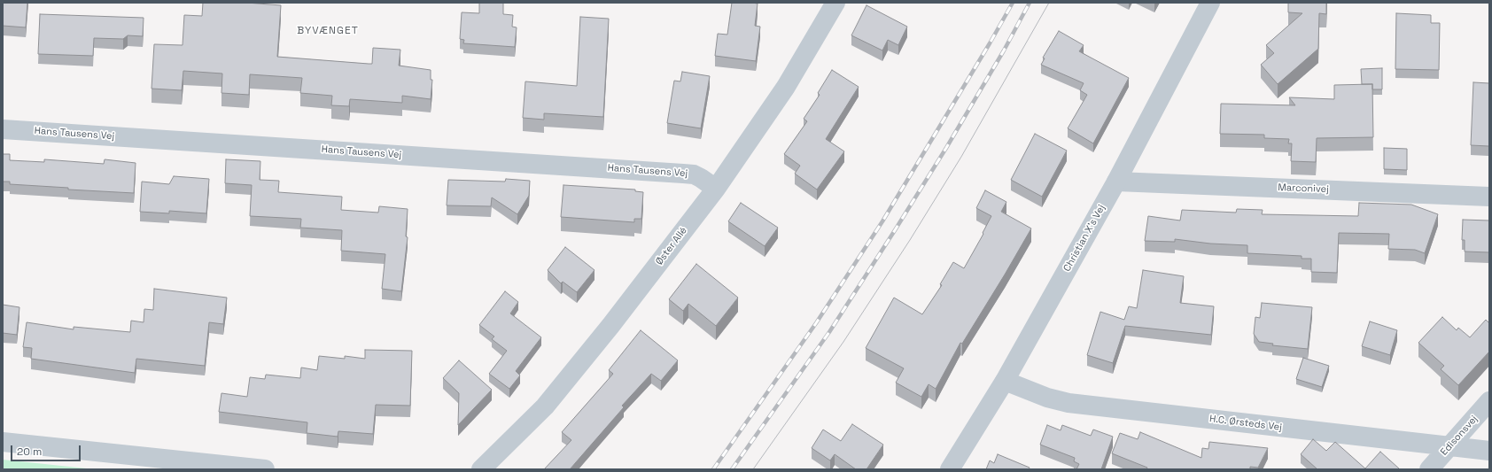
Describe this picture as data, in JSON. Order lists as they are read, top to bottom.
{
  "streets": {
    "street": [
      "Hans Tausens Vej",
      "Marconivej",
      "Christian X's Vej",
      "Øster Allé",
      "H.C. Ørsteds Vej",
      "Edisonsvej"
    ]
  },
  "crossings": [
    ["Hans Tausens Vej", "Øster Allé"],
    ["Marconivej", "Christian X's Vej"],
    ["Christian X's Vej", "H.C. Ørsteds Vej"],
    ["H.C. Ørsteds Vej", "Edisonsvej"]
  ],
  "districts": ["BYVÆNGET"],
  "scale_bar": "20 m"
}
